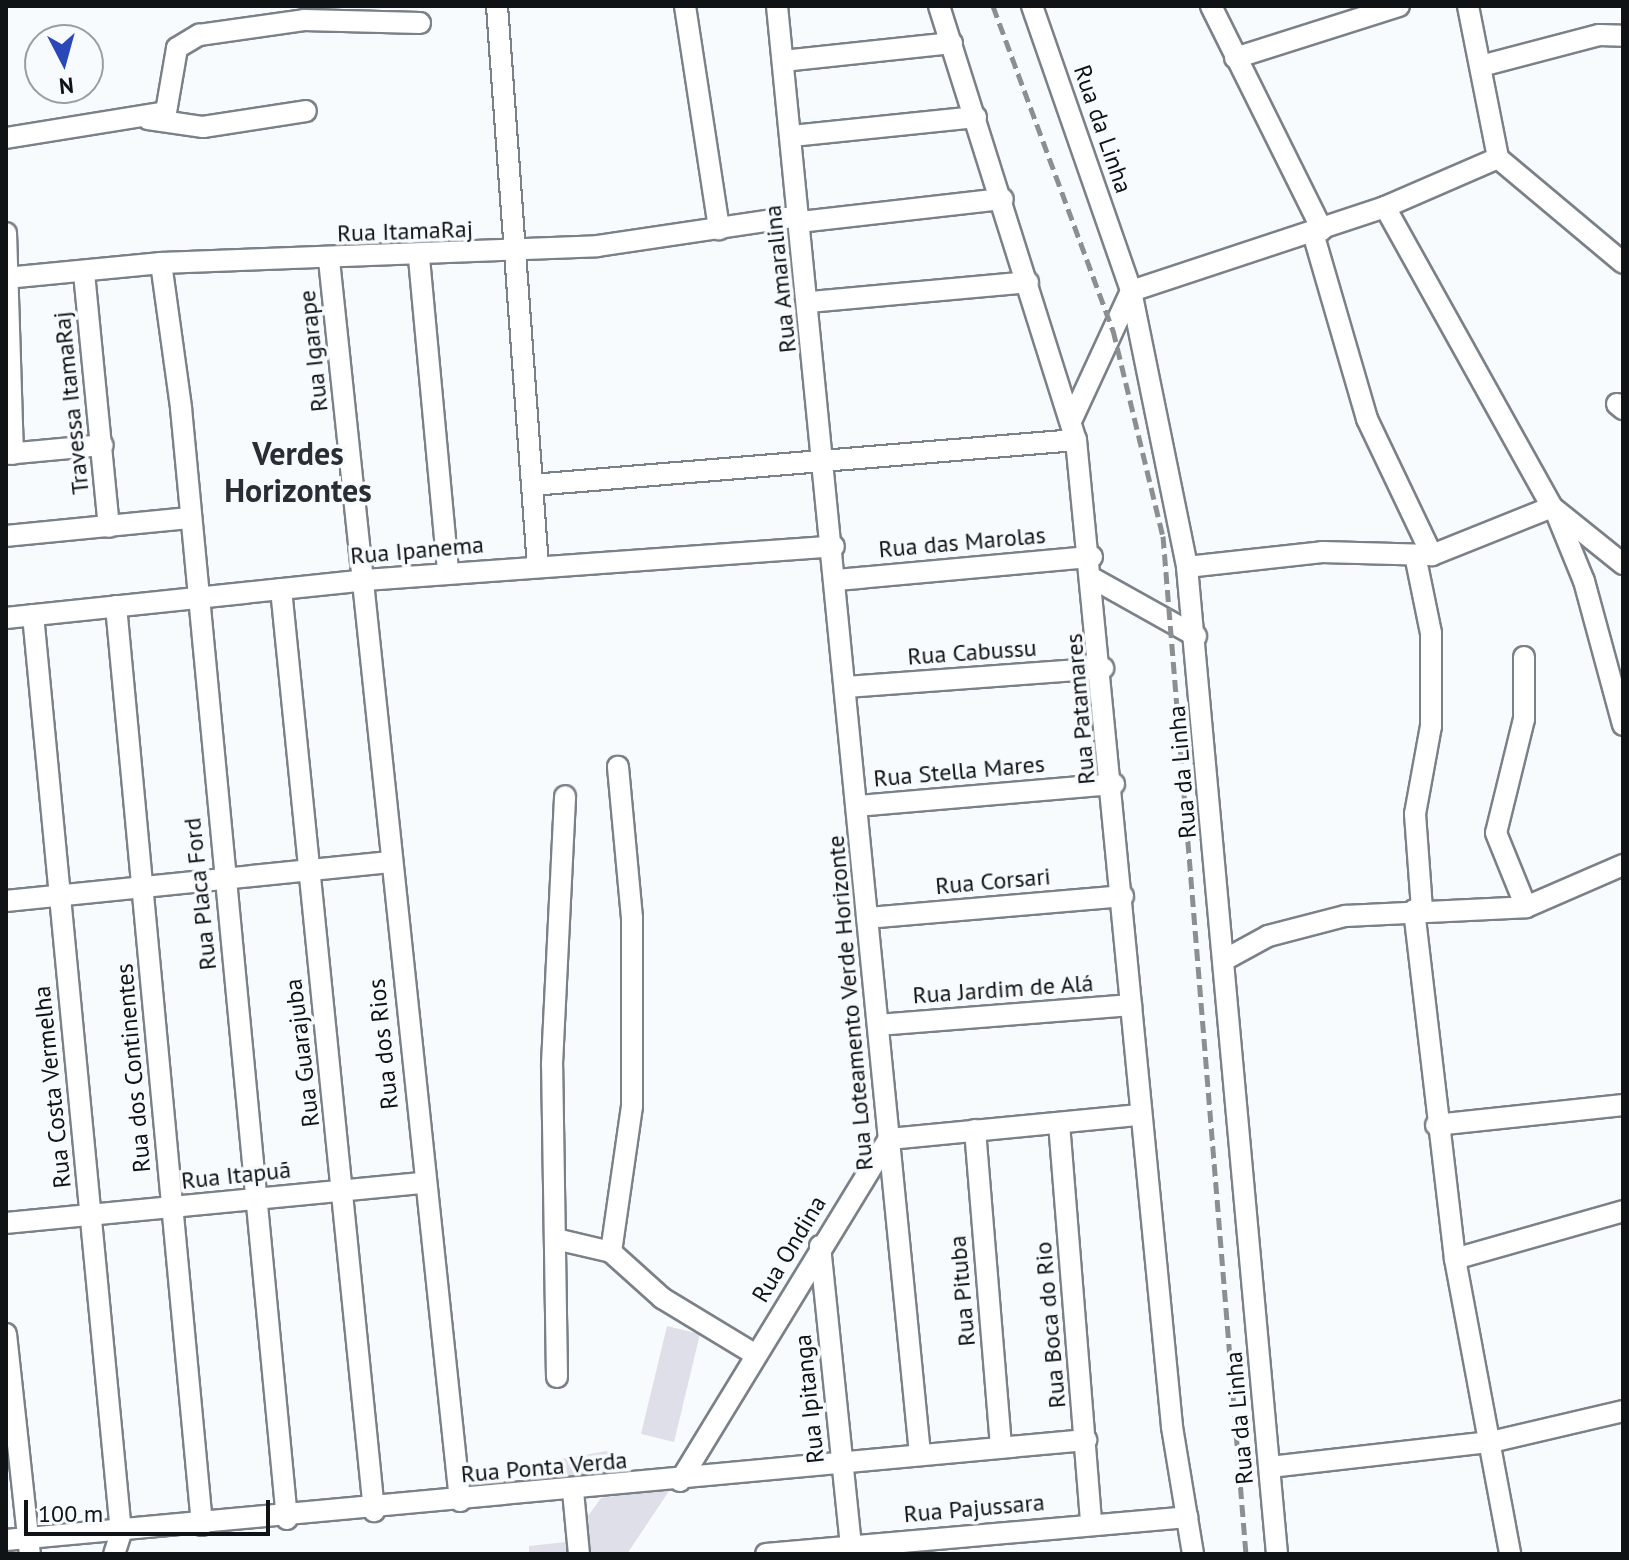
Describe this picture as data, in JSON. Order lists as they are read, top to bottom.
{
  "streets": {
    "street": [
      "Rua da Linha",
      "Rua ItamaRaj",
      "Rua Amaralina",
      "Rua Igarape",
      "Travessa ItamaRaj",
      "Rua das Marolas",
      "Rua Ipanema",
      "Rua Cabussu",
      "Rua Patamares",
      "Rua Stella Mares",
      "Rua Corsari",
      "Rua Placa Ford",
      "Rua Jardim de Alá",
      "Rua Loteamento Verde Horizonte",
      "Rua dos Rios",
      "Rua Guarajuba",
      "Rua dos Continentes",
      "Rua Costa Vermelha",
      "Rua Itapuã",
      "Rua Ondina",
      "Rua Pituba",
      "Rua Boca do Rio",
      "Rua Ipitanga",
      "Rua Ponta Verda",
      "Rua Pajussara"
    ]
  },
  "crossings": [
    ["Rua ItamaRaj", "Rua Amaralina"],
    ["Rua ItamaRaj", "Rua Igarape"],
    ["Rua ItamaRaj", "Travessa ItamaRaj"],
    ["Rua ItamaRaj", "Rua Patamares"],
    ["Rua ItamaRaj", "Rua Placa Ford"],
    ["Rua Amaralina", "Rua Ipanema"],
    ["Rua Amaralina", "Rua Loteamento Verde Horizonte"],
    ["Rua Igarape", "Rua Ipanema"],
    ["Rua Igarape", "Rua dos Rios"],
    ["Rua das Marolas", "Rua Patamares"],
    ["Rua das Marolas", "Rua Loteamento Verde Horizonte"],
    ["Rua Ipanema", "Rua Placa Ford"],
    ["Rua Ipanema", "Rua Loteamento Verde Horizonte"],
    ["Rua Ipanema", "Rua dos Rios"],
    ["Rua Ipanema", "Rua Guarajuba"],
    ["Rua Ipanema", "Rua dos Continentes"],
    ["Rua Ipanema", "Rua Costa Vermelha"],
    ["Rua Cabussu", "Rua Patamares"],
    ["Rua Cabussu", "Rua Loteamento Verde Horizonte"],
    ["Rua Patamares", "Rua Stella Mares"],
    ["Rua Patamares", "Rua Corsari"],
    ["Rua Patamares", "Rua Jardim de Alá"],
    ["Rua Patamares", "Rua Pajussara"],
    ["Rua Stella Mares", "Rua Loteamento Verde Horizonte"],
    ["Rua Corsari", "Rua Loteamento Verde Horizonte"],
    ["Rua Placa Ford", "Rua Itapuã"],
    ["Rua Placa Ford", "Rua Ponta Verda"],
    ["Rua Jardim de Alá", "Rua Loteamento Verde Horizonte"],
    ["Rua Loteamento Verde Horizonte", "Rua Ondina"],
    ["Rua Loteamento Verde Horizonte", "Rua Ponta Verda"],
    ["Rua dos Rios", "Rua Itapuã"],
    ["Rua dos Rios", "Rua Ponta Verda"],
    ["Rua Guarajuba", "Rua Itapuã"],
    ["Rua Guarajuba", "Rua Ponta Verda"],
    ["Rua dos Continentes", "Rua Itapuã"],
    ["Rua dos Continentes", "Rua Ponta Verda"],
    ["Rua Costa Vermelha", "Rua Itapuã"],
    ["Rua Costa Vermelha", "Rua Ponta Verda"],
    ["Rua Ondina", "Rua Ipitanga"],
    ["Rua Ondina", "Rua Ponta Verda"],
    ["Rua Pituba", "Rua Ponta Verda"],
    ["Rua Boca do Rio", "Rua Ponta Verda"],
    ["Rua Boca do Rio", "Rua Pajussara"],
    ["Rua Ipitanga", "Rua Ponta Verda"],
    ["Rua Ipitanga", "Rua Pajussara"]
  ],
  "districts": ["Verdes Horizontes"],
  "scale_bar": "100 m",
  "north": "bottom"
}
